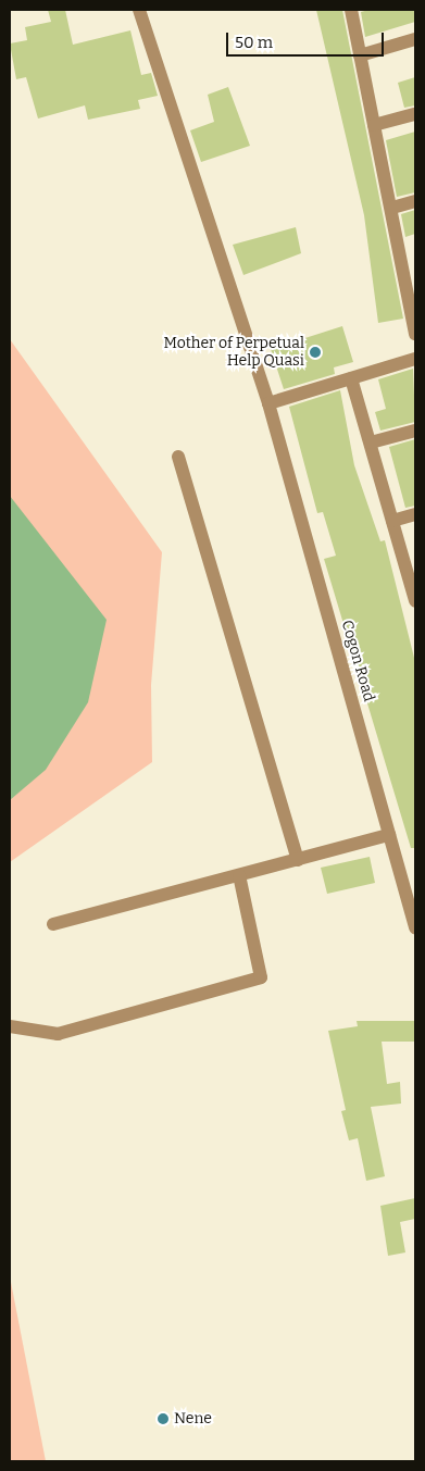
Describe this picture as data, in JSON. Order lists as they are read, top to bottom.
{
  "streets": {
    "street": ["Cogon Road"]
  },
  "places": ["Mother of Perpetual Help Quasi", "Nene"],
  "scale_bar": "50 m"
}
